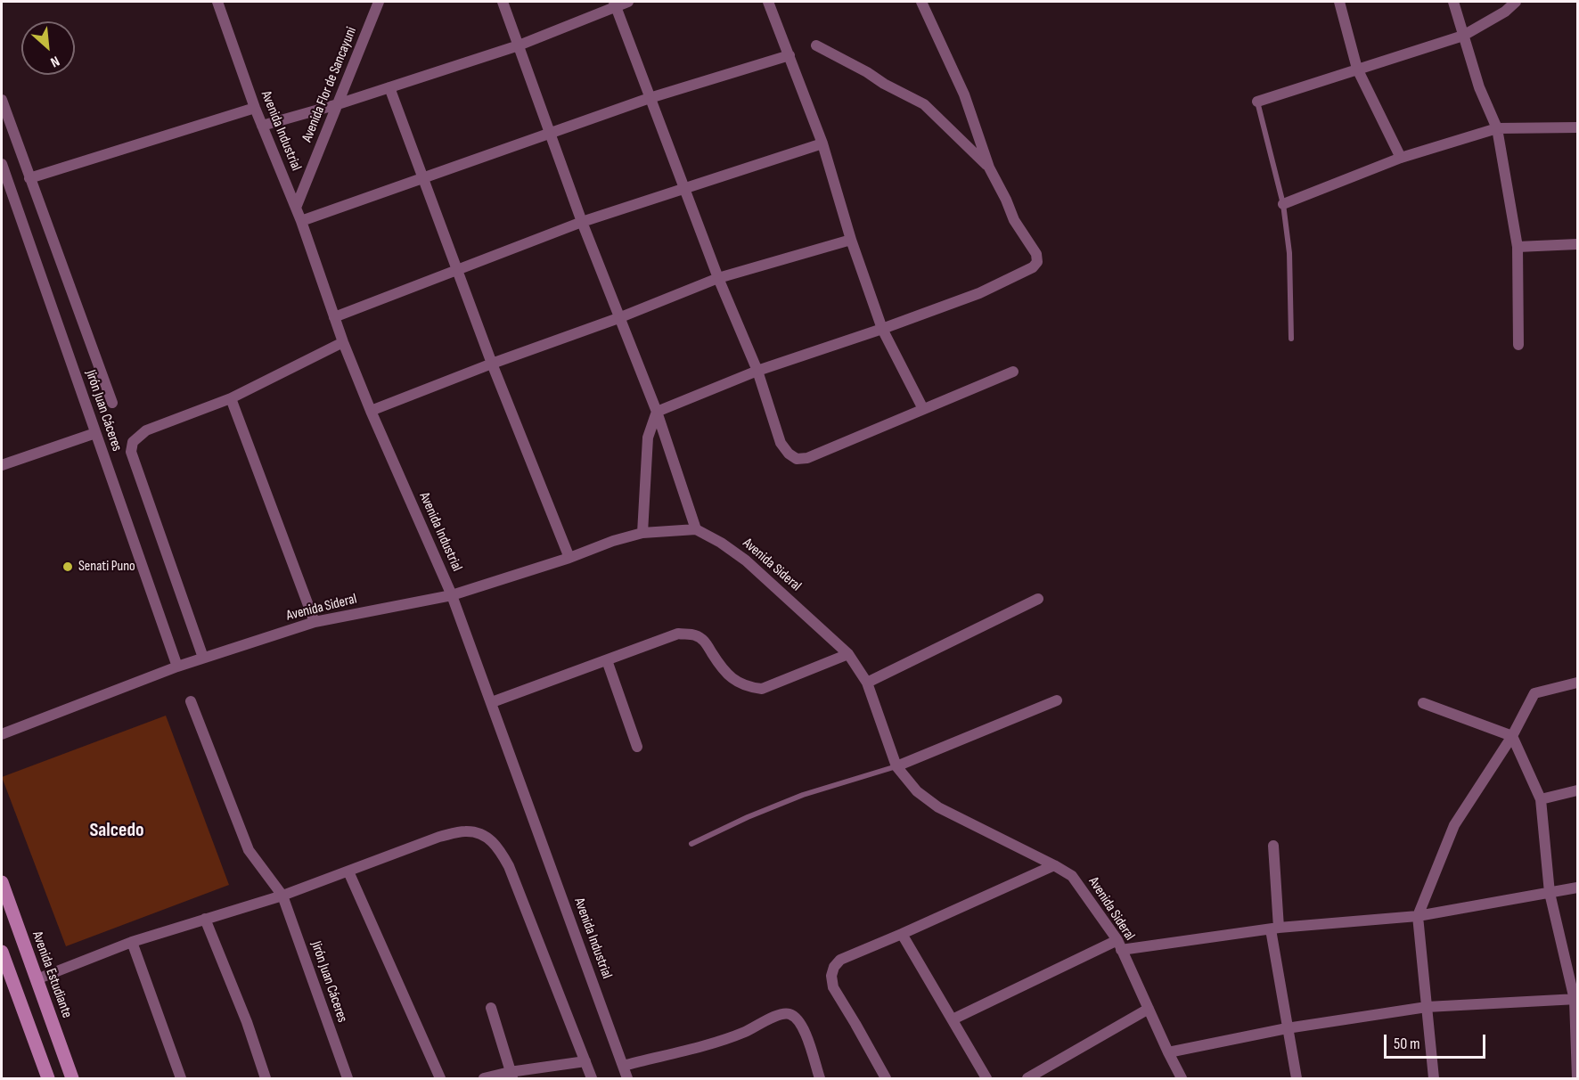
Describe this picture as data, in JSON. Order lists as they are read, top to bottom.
{
  "streets": {
    "street": [
      "Avenida Flor de Sancayuni",
      "Avenida Industrial",
      "Jirón Juan Cáceres",
      "Avenida Sideral",
      "Avenida Estudiante"
    ]
  },
  "crossings": [
    ["Avenida Flor de Sancayuni", "Avenida Industrial"],
    ["Avenida Industrial", "Avenida Sideral"],
    ["Jirón Juan Cáceres", "Avenida Sideral"]
  ],
  "districts": ["Salcedo"],
  "places": ["Senati Puno"],
  "scale_bar": "50 m",
  "north": "bottom right"
}
